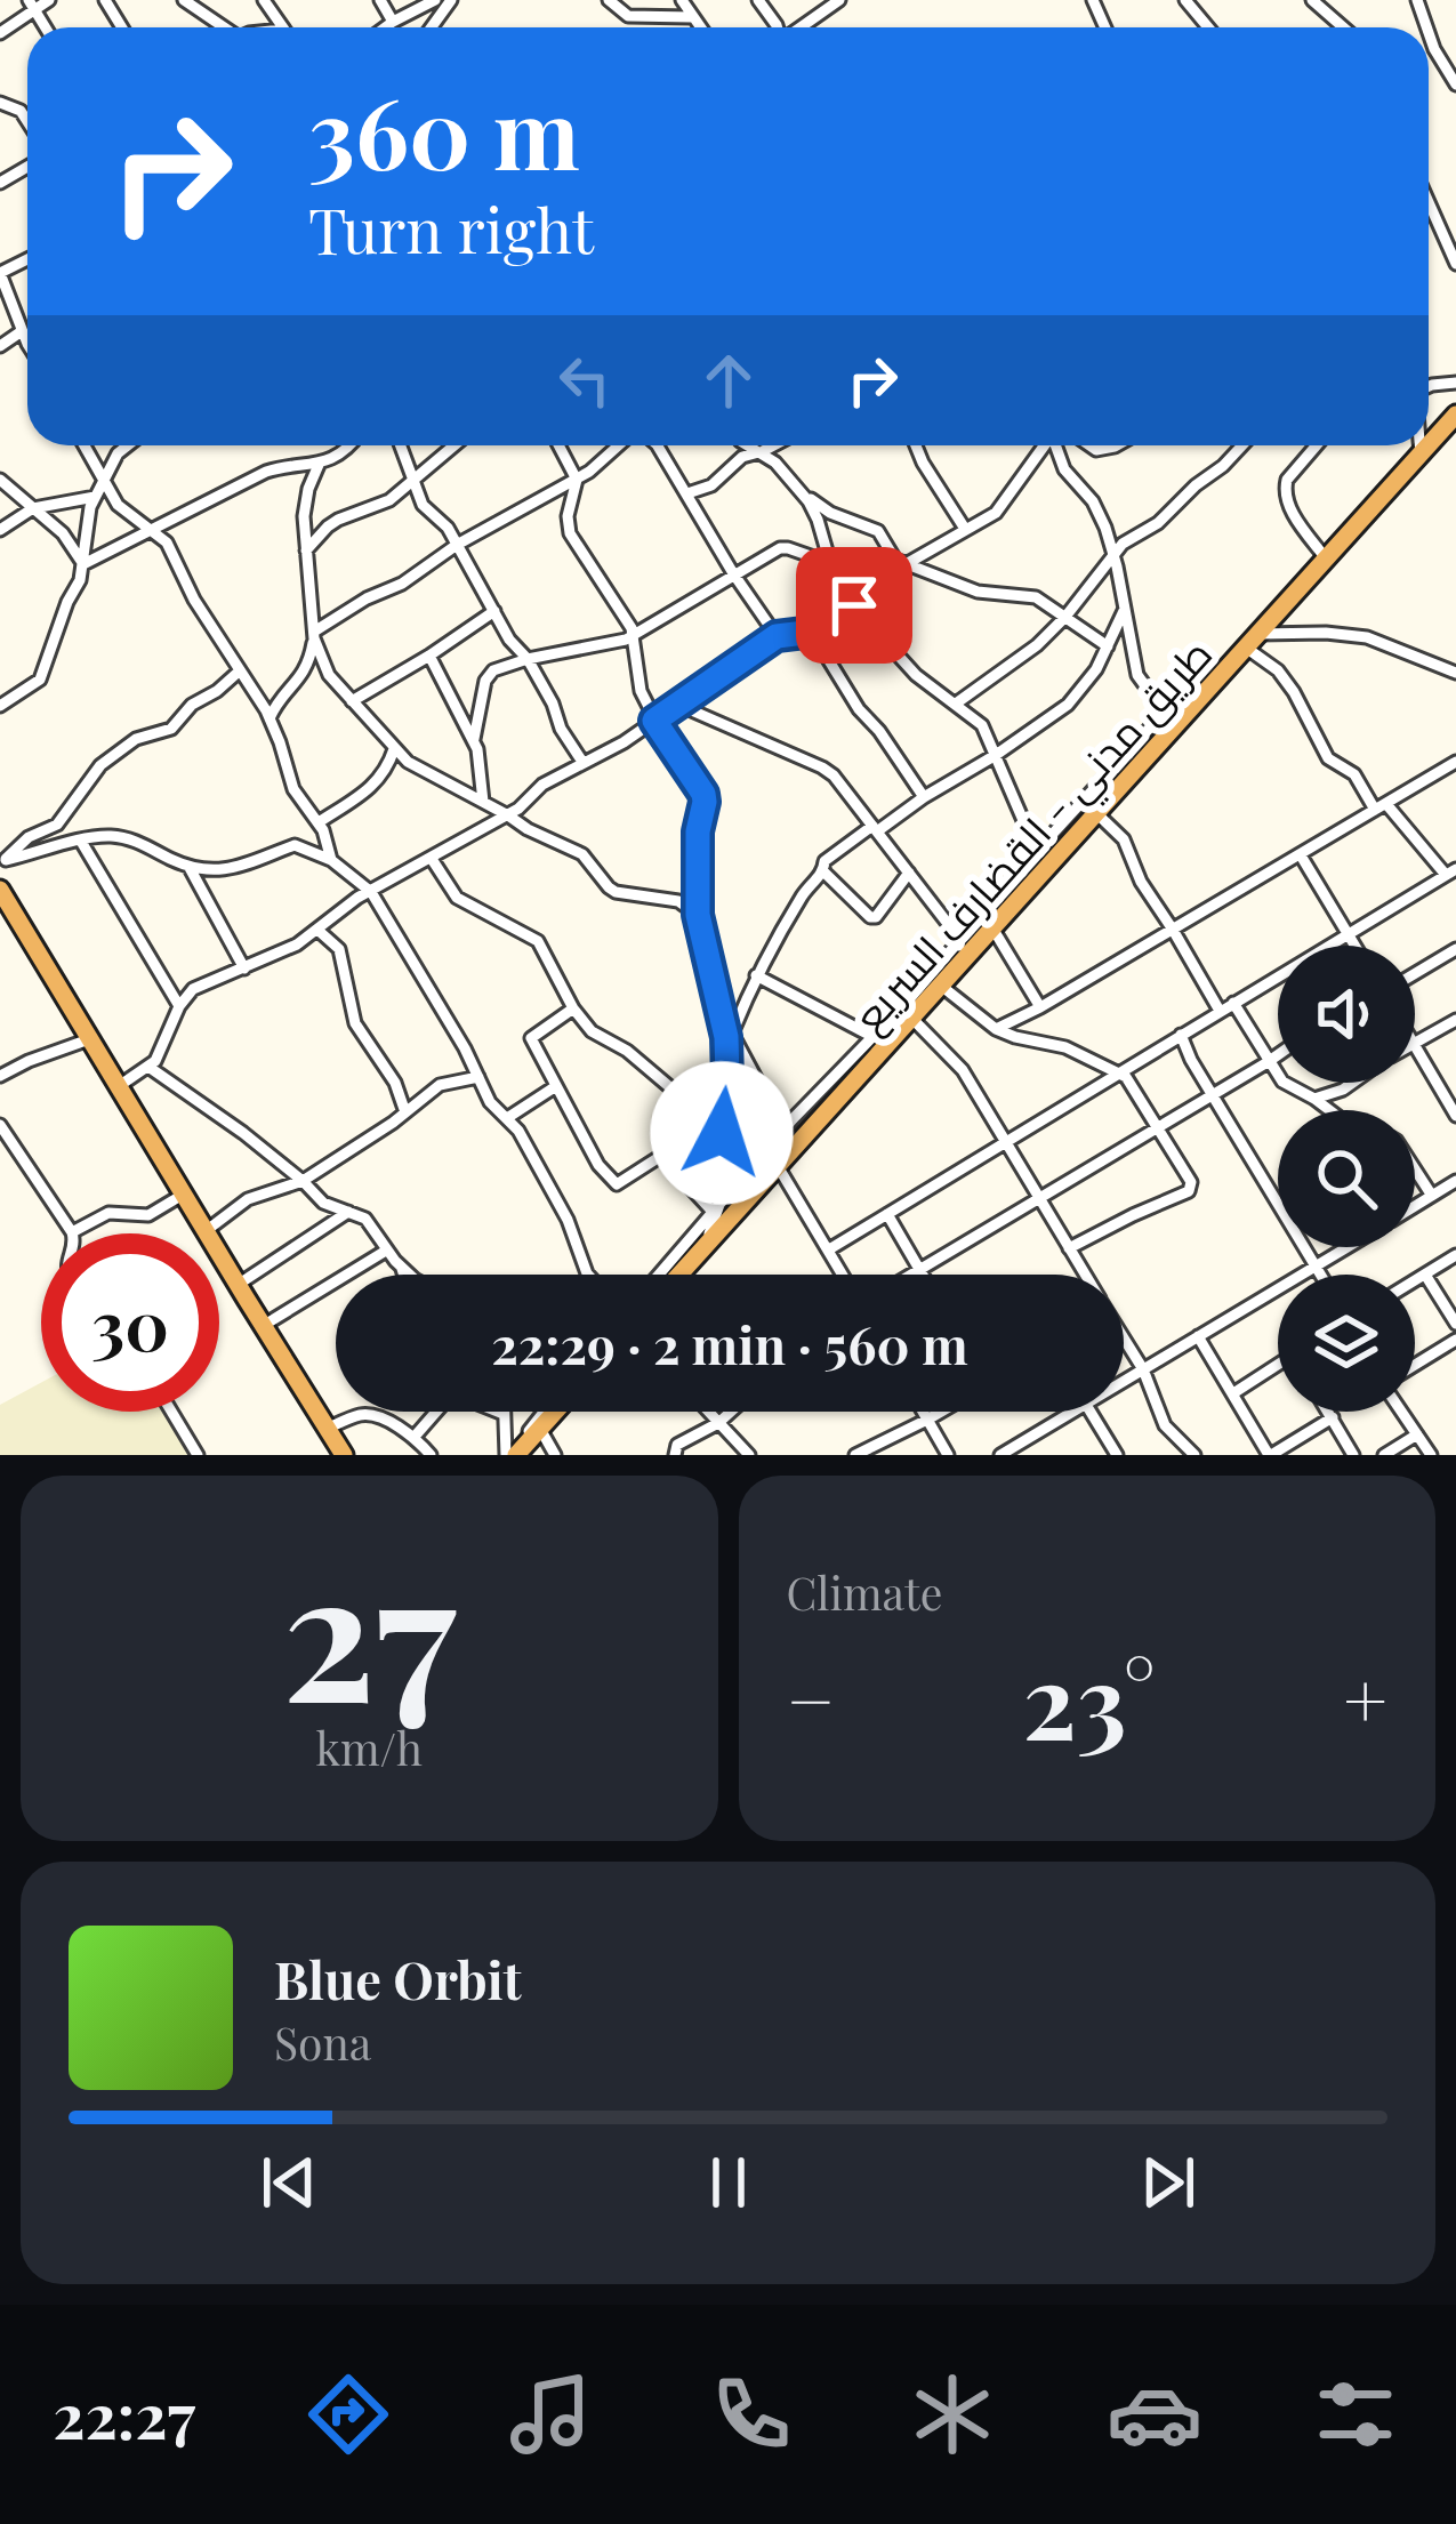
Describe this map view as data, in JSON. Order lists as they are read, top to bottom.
{
  "streets": {
    "highway": ["طريق مدني - القضارف السريع"]
  },
  "page": {
    "turn": ["360 m", "Turn right"],
    "limit": "30",
    "trip": "22:29 · 2 min · 560 m",
    "tile": [
      ["27", "km/h"],
      "Climate"
    ],
    "heat": ["−", "23°", "+"],
    "song": ["Blue Orbit", "Sona"],
    "tabs": "22:27"
  }
}
